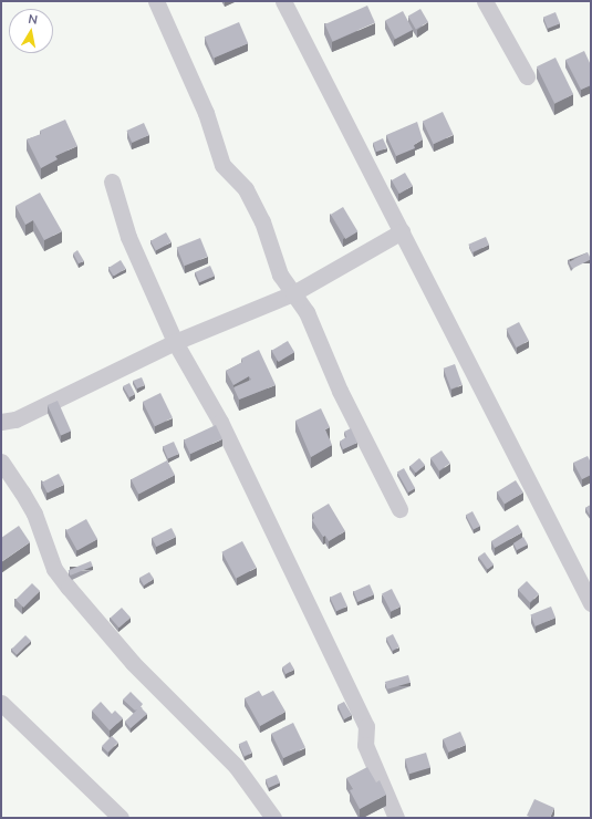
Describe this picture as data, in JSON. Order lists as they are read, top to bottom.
{
  "north": "top"
}
